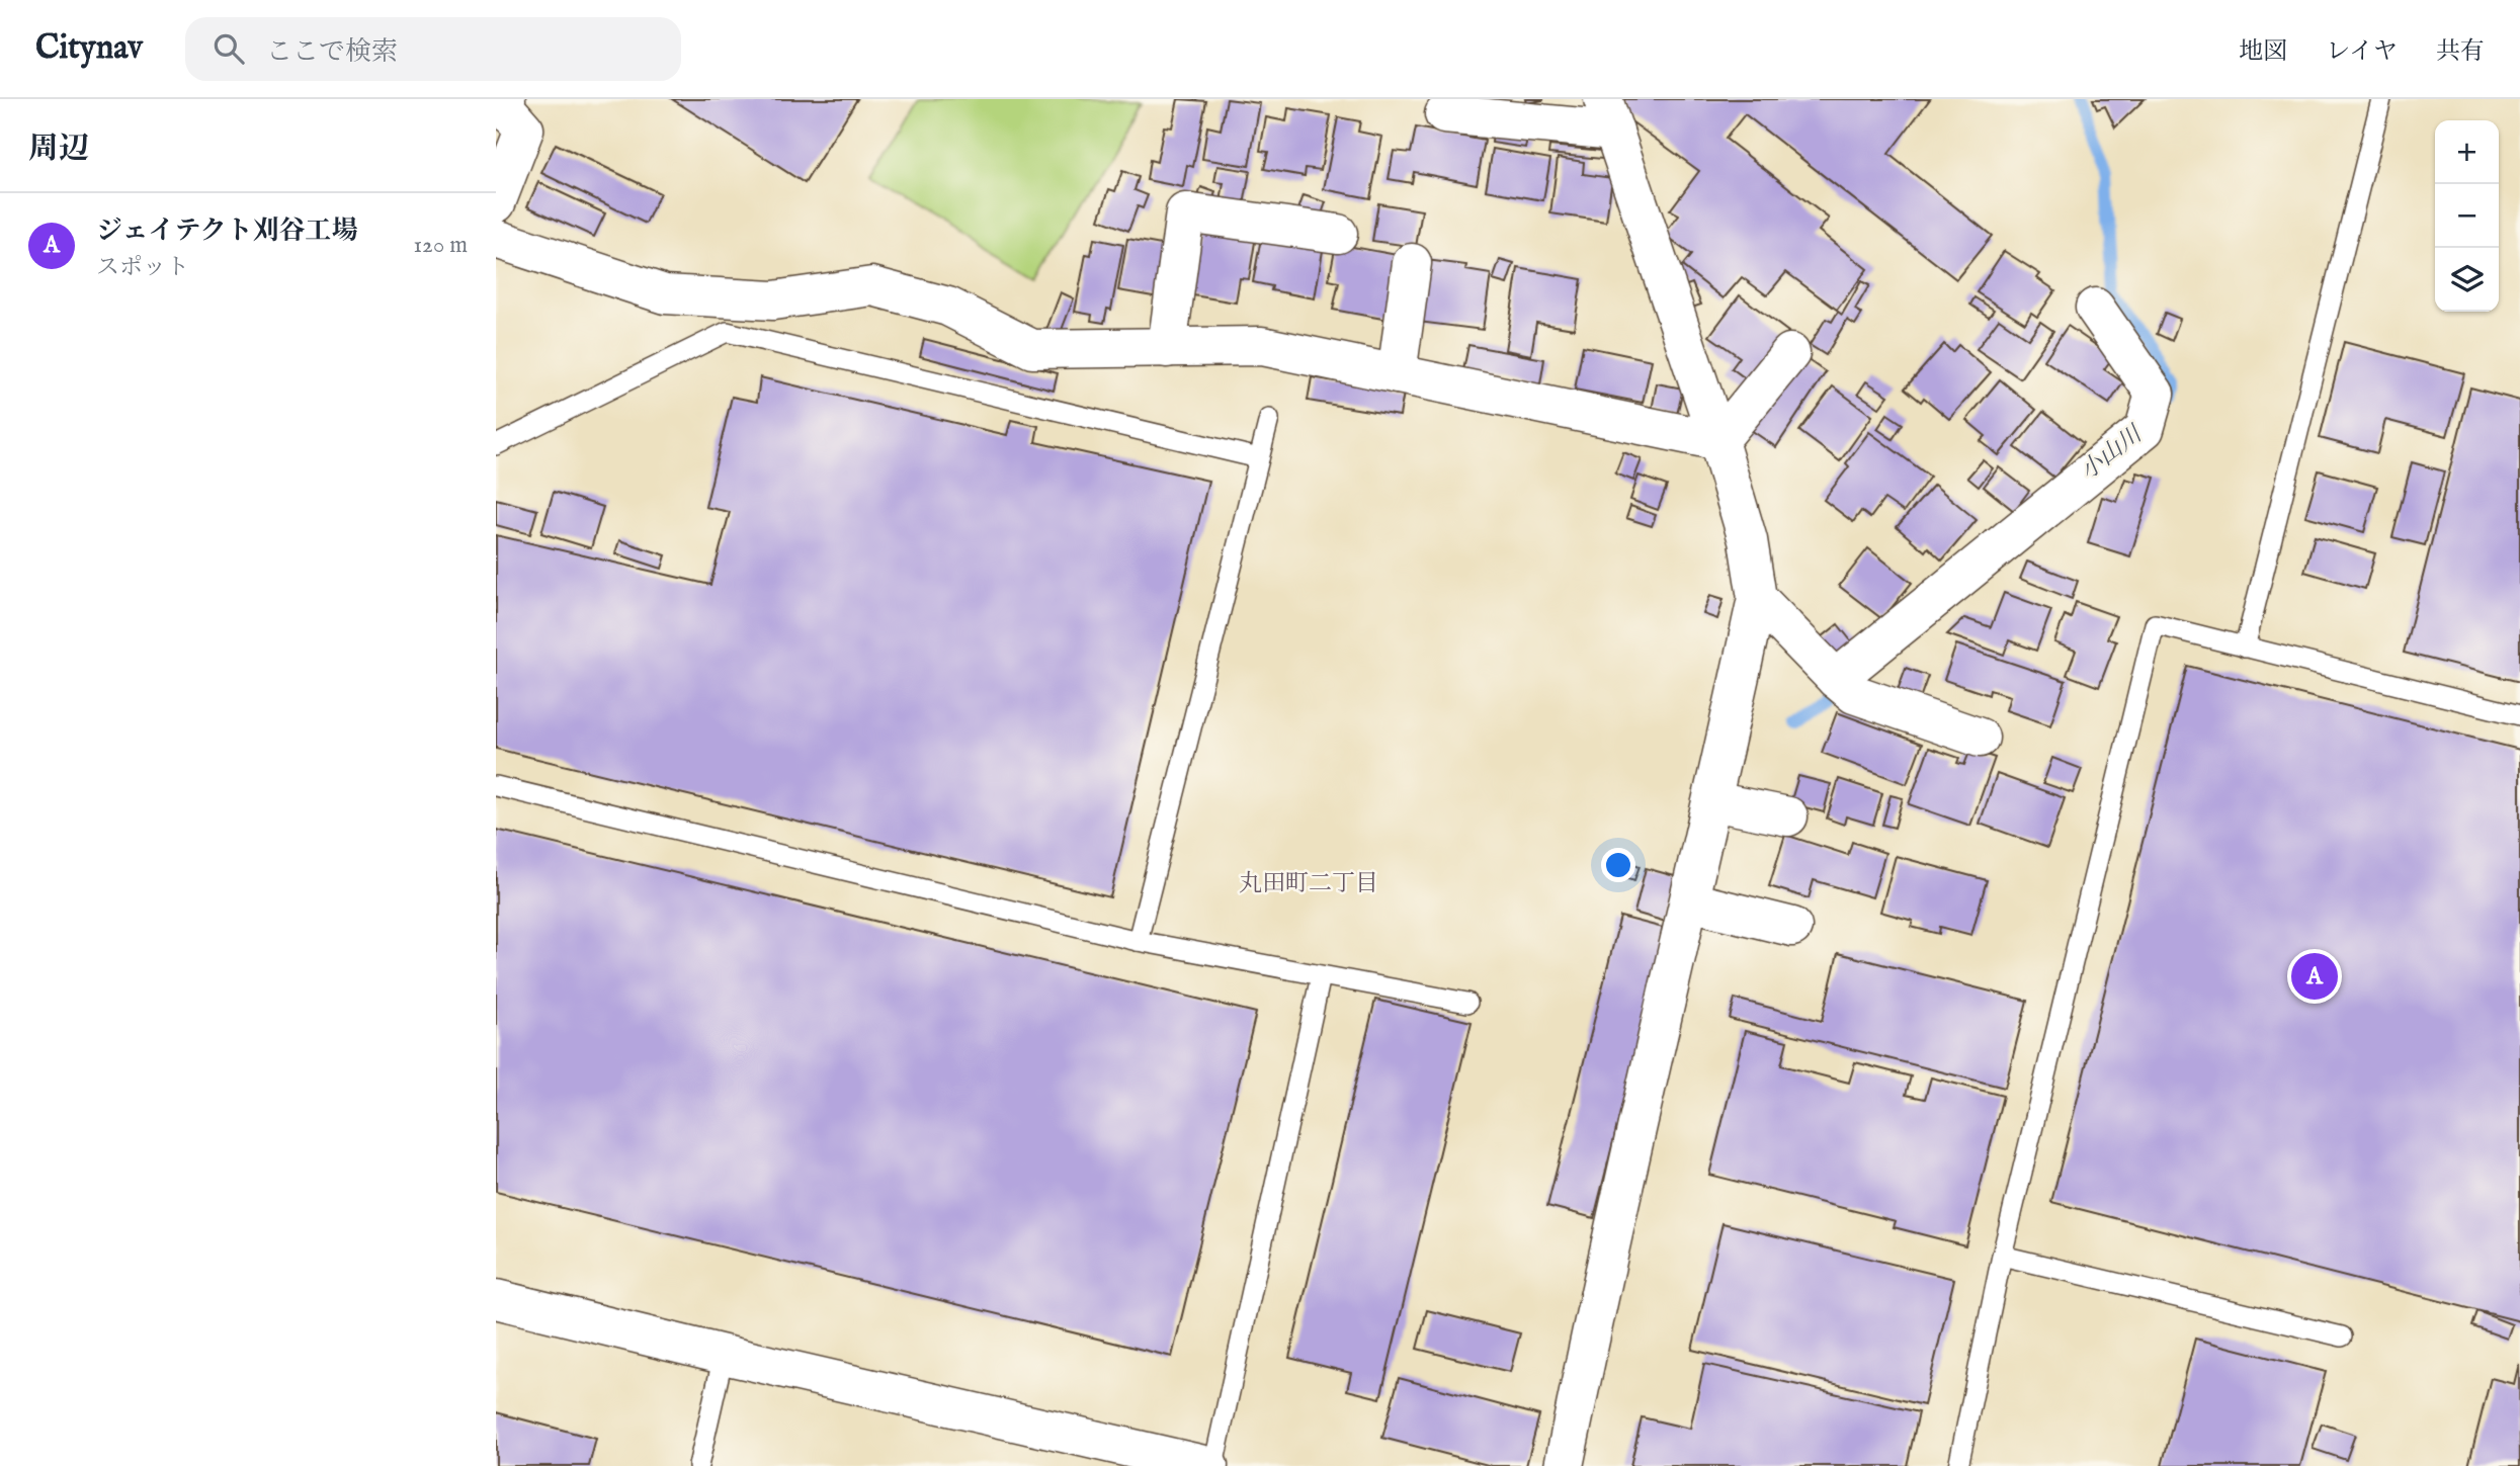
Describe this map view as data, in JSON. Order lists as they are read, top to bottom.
{
  "districts": ["丸田町二丁目"],
  "water": ["小山川"],
  "page": {
    "header": "Citynav",
    "search": "ここで検索",
    "nav": ["地図", "レイヤ", "共有"],
    "heading": "周辺",
    "map_buttons": ["+", "−"],
    "list": [
      {
        "mark": "A",
        "name": "ジェイテクト刈谷工場",
        "note": "スポット",
        "value": "120 m"
      }
    ],
    "pins": "A"
  }
}
